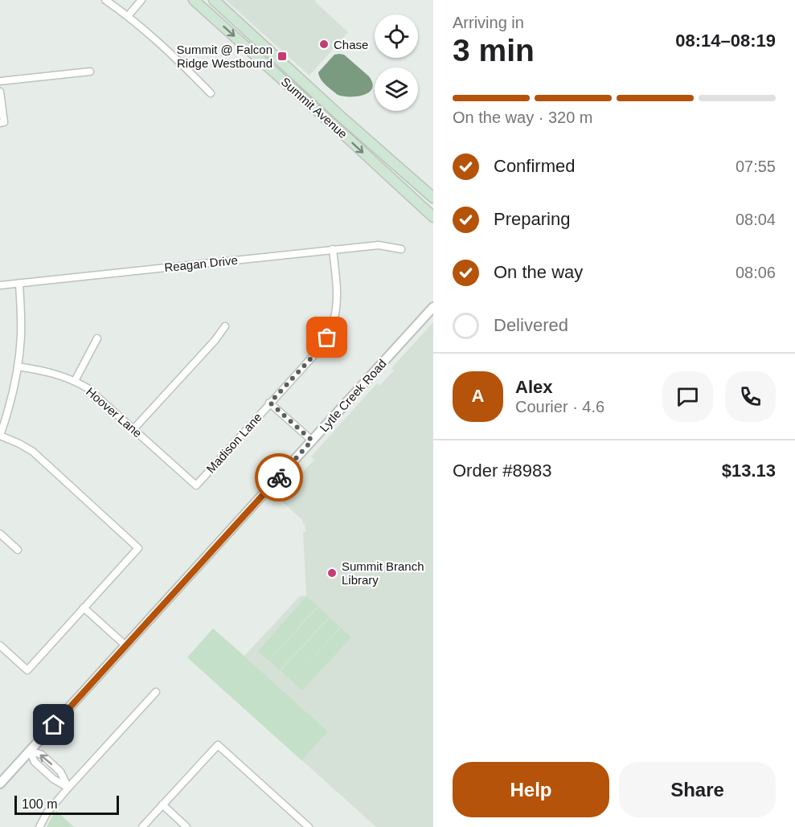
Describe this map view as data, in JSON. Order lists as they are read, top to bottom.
{
  "streets": {
    "main road": ["Summit Avenue"],
    "street": [
      "Reagan Drive",
      "Lytle Creek Road",
      "Hoover Lane",
      "Madison Lane"
    ]
  },
  "crossings": [
    ["Reagan Drive", "Madison Lane"],
    ["Hoover Lane", "Madison Lane"]
  ],
  "places": {
    "other": ["Chase", "Summit Branch Library"],
    "transit": ["Summit @ Falcon Ridge Westbound"]
  },
  "scale_bar": "100 m",
  "page": {
    "heading": ["3 min", "Arriving in", "08:14–08:19"],
    "panel": [
      "Alex",
      "Courier · 4.6",
      "Order #8983",
      "$13.13"
    ],
    "bar": "On the way · 320 m",
    "list": [
      ["Confirmed", "07:55"],
      ["Preparing", "08:04"],
      ["On the way", "08:06"],
      "Delivered"
    ],
    "round": "A",
    "buttons": ["Help", "Share"],
    "scale": "100 m"
  }
}
